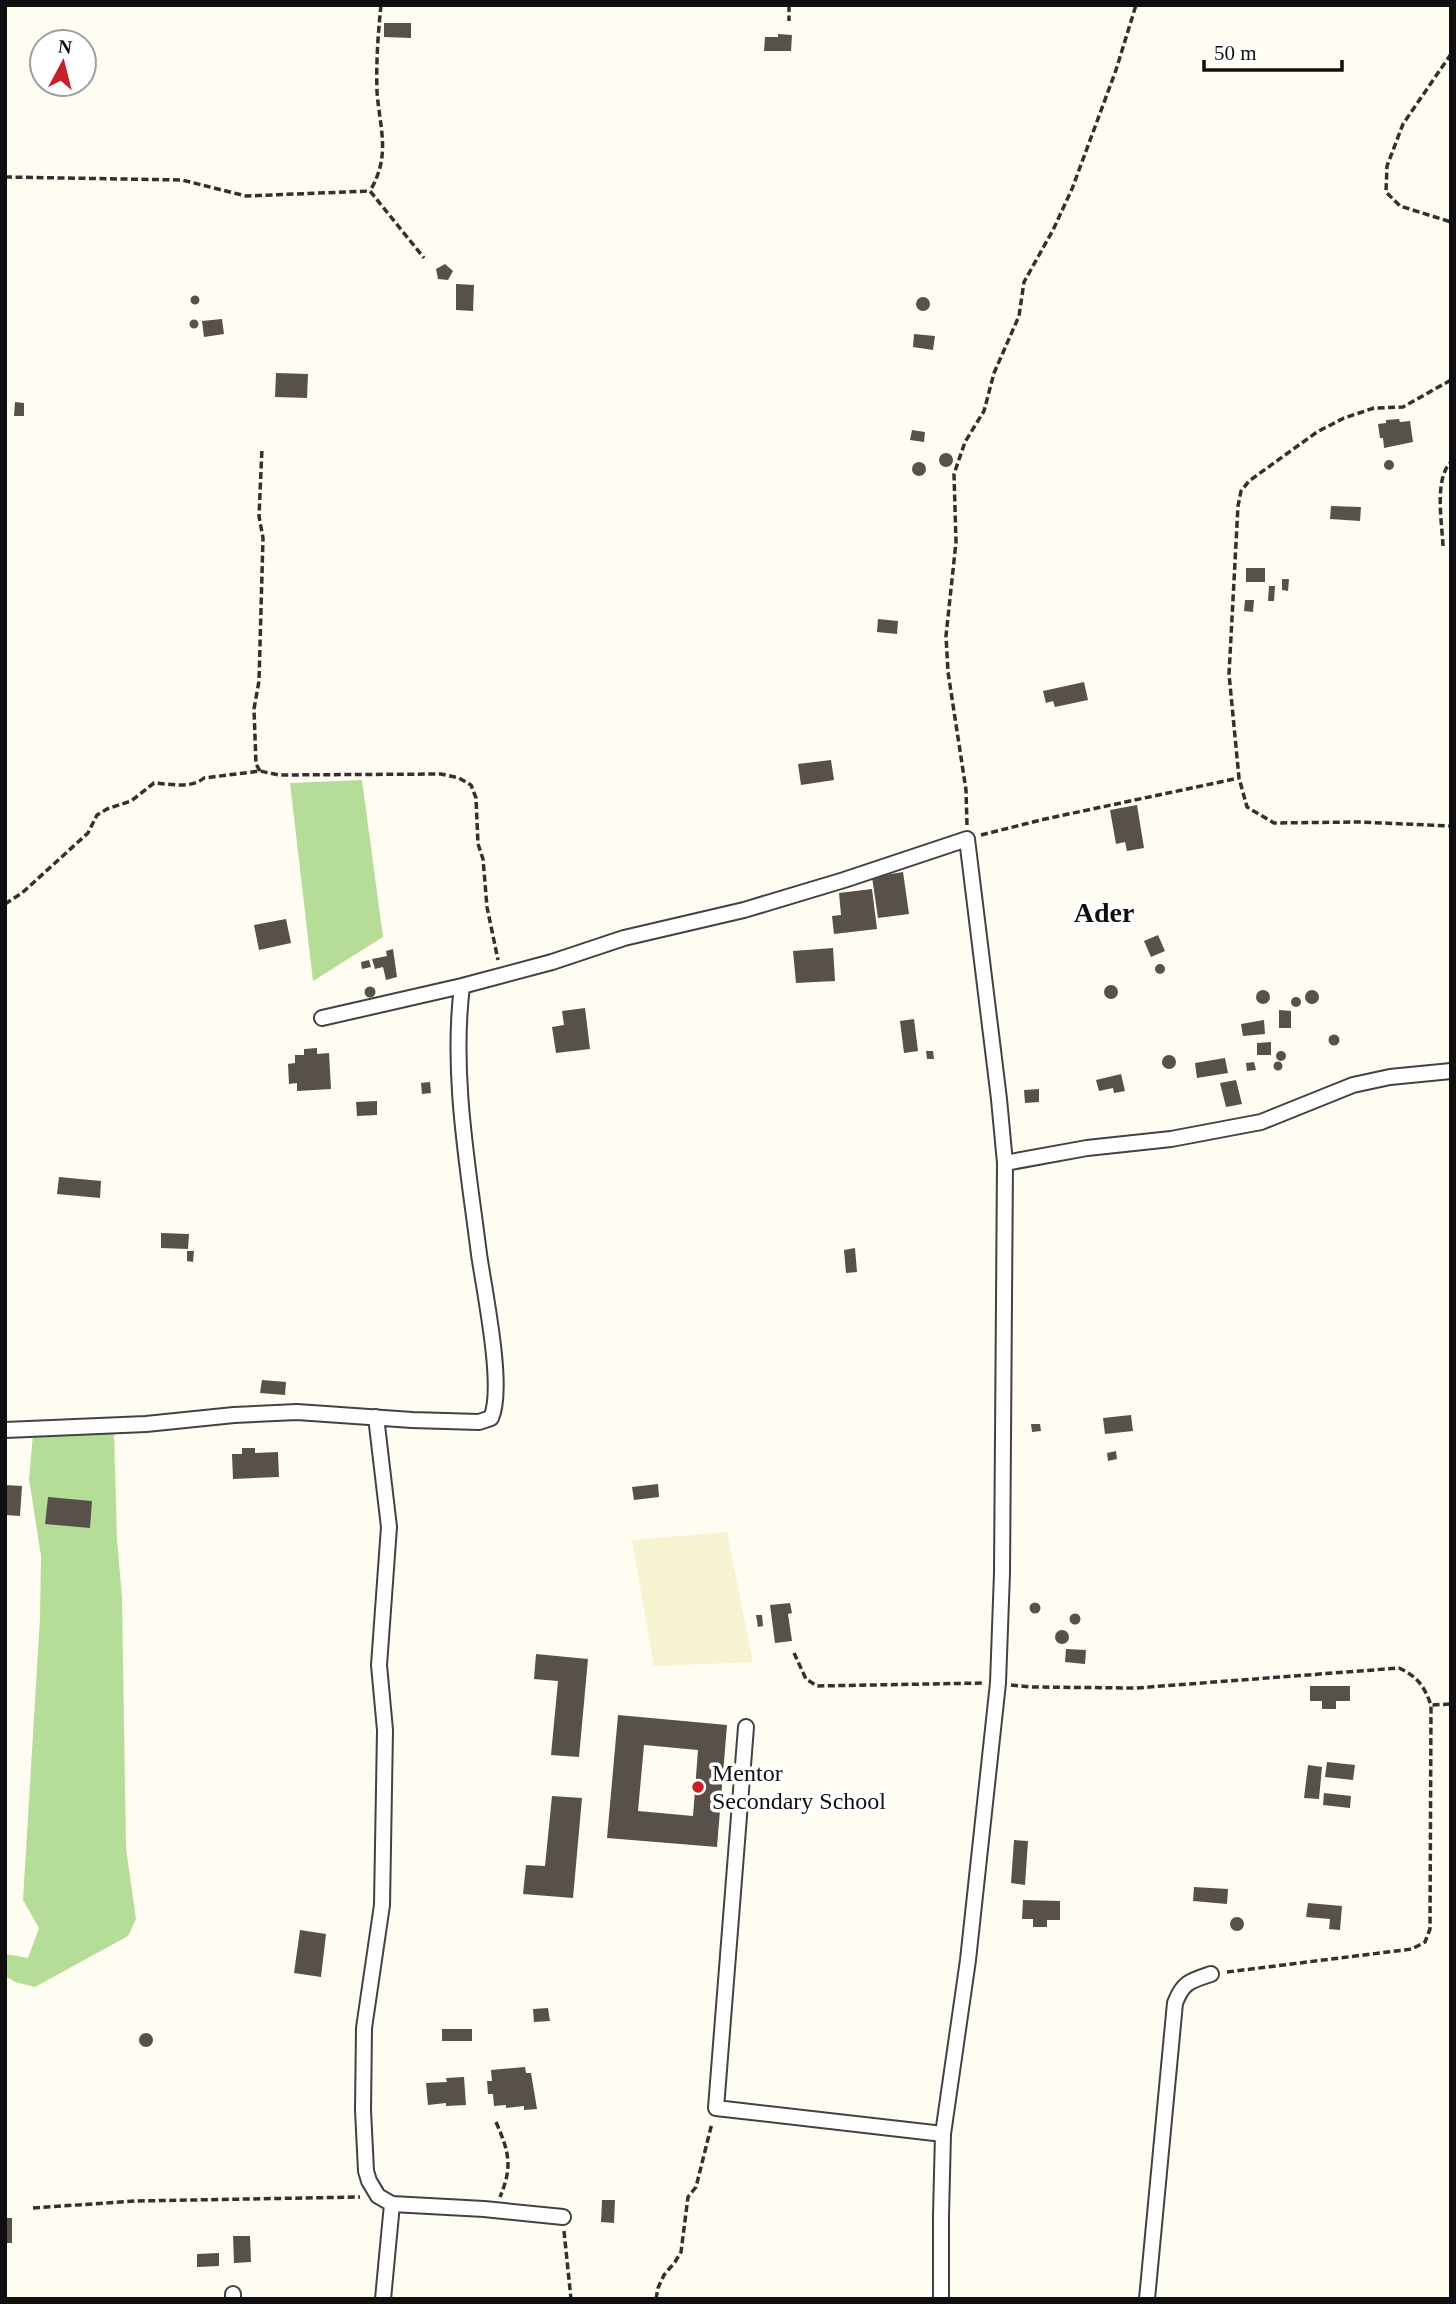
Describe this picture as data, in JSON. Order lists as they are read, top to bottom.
{
  "districts": ["Ader"],
  "places": ["Mentor Secondary School"],
  "scale_bar": "50 m",
  "north": "top"
}
